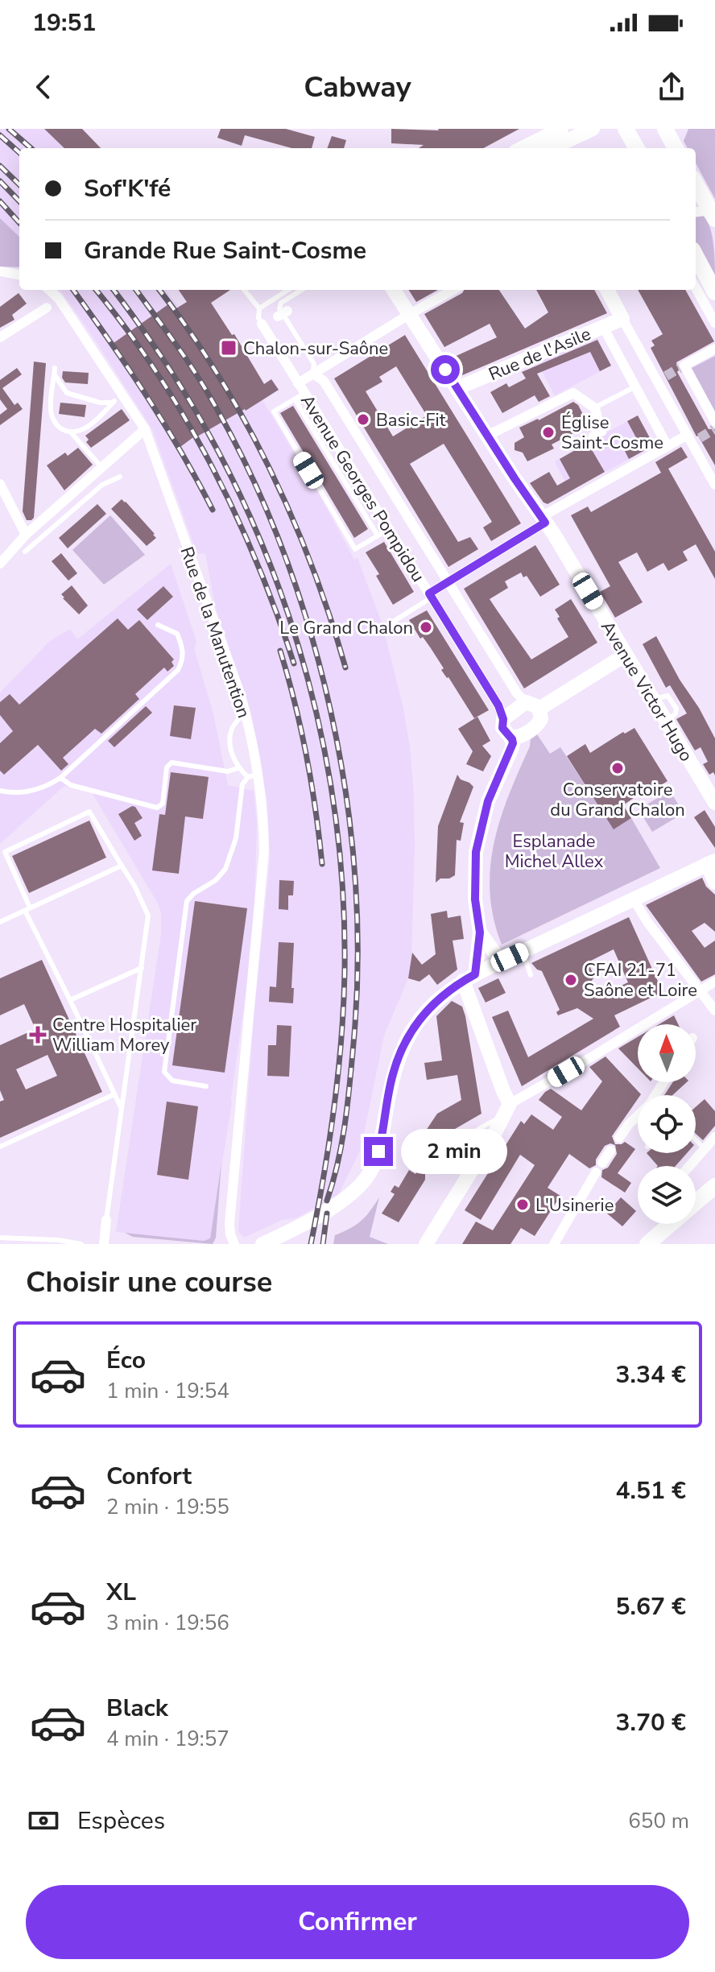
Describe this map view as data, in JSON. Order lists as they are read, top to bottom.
{
  "streets": {
    "street": [
      "Rue de l'Asile",
      "Avenue Georges Pompidou",
      "Rue de la Manutention",
      "Avenue Victor Hugo"
    ]
  },
  "crossings": [
    ["Rue de l'Asile", "Avenue Victor Hugo"]
  ],
  "parks": ["Esplanade Michel Allex"],
  "places": {
    "transit": ["Chalon-sur-Saône"],
    "other": [
      "Basic-Fit",
      "Église Saint-Cosme",
      "Le Grand Chalon",
      "Conservatoire du Grand Chalon",
      "CFAI 21-71 Saône et Loire",
      "L'Usinerie"
    ],
    "health": ["Centre Hospitalier William Morey"]
  },
  "north": "top",
  "page": {
    "status": "19:51",
    "header": "Cabway",
    "banner": ["Sof'K'fé", "Grande Rue Saint-Cosme"],
    "bubble": "2 min",
    "heading": "Choisir une course",
    "list": [
      {
        "name": "Éco",
        "note": "1 min · 19:54",
        "value": "3.34 €"
      },
      {
        "name": "Confort",
        "note": "2 min · 19:55",
        "value": "4.51 €"
      },
      {
        "name": "XL",
        "note": "3 min · 19:56",
        "value": "5.67 €"
      },
      {
        "name": "Black",
        "note": "4 min · 19:57",
        "value": "3.70 €"
      }
    ],
    "pay": ["Espèces", "650 m"],
    "buttons": "Confirmer"
  }
}
